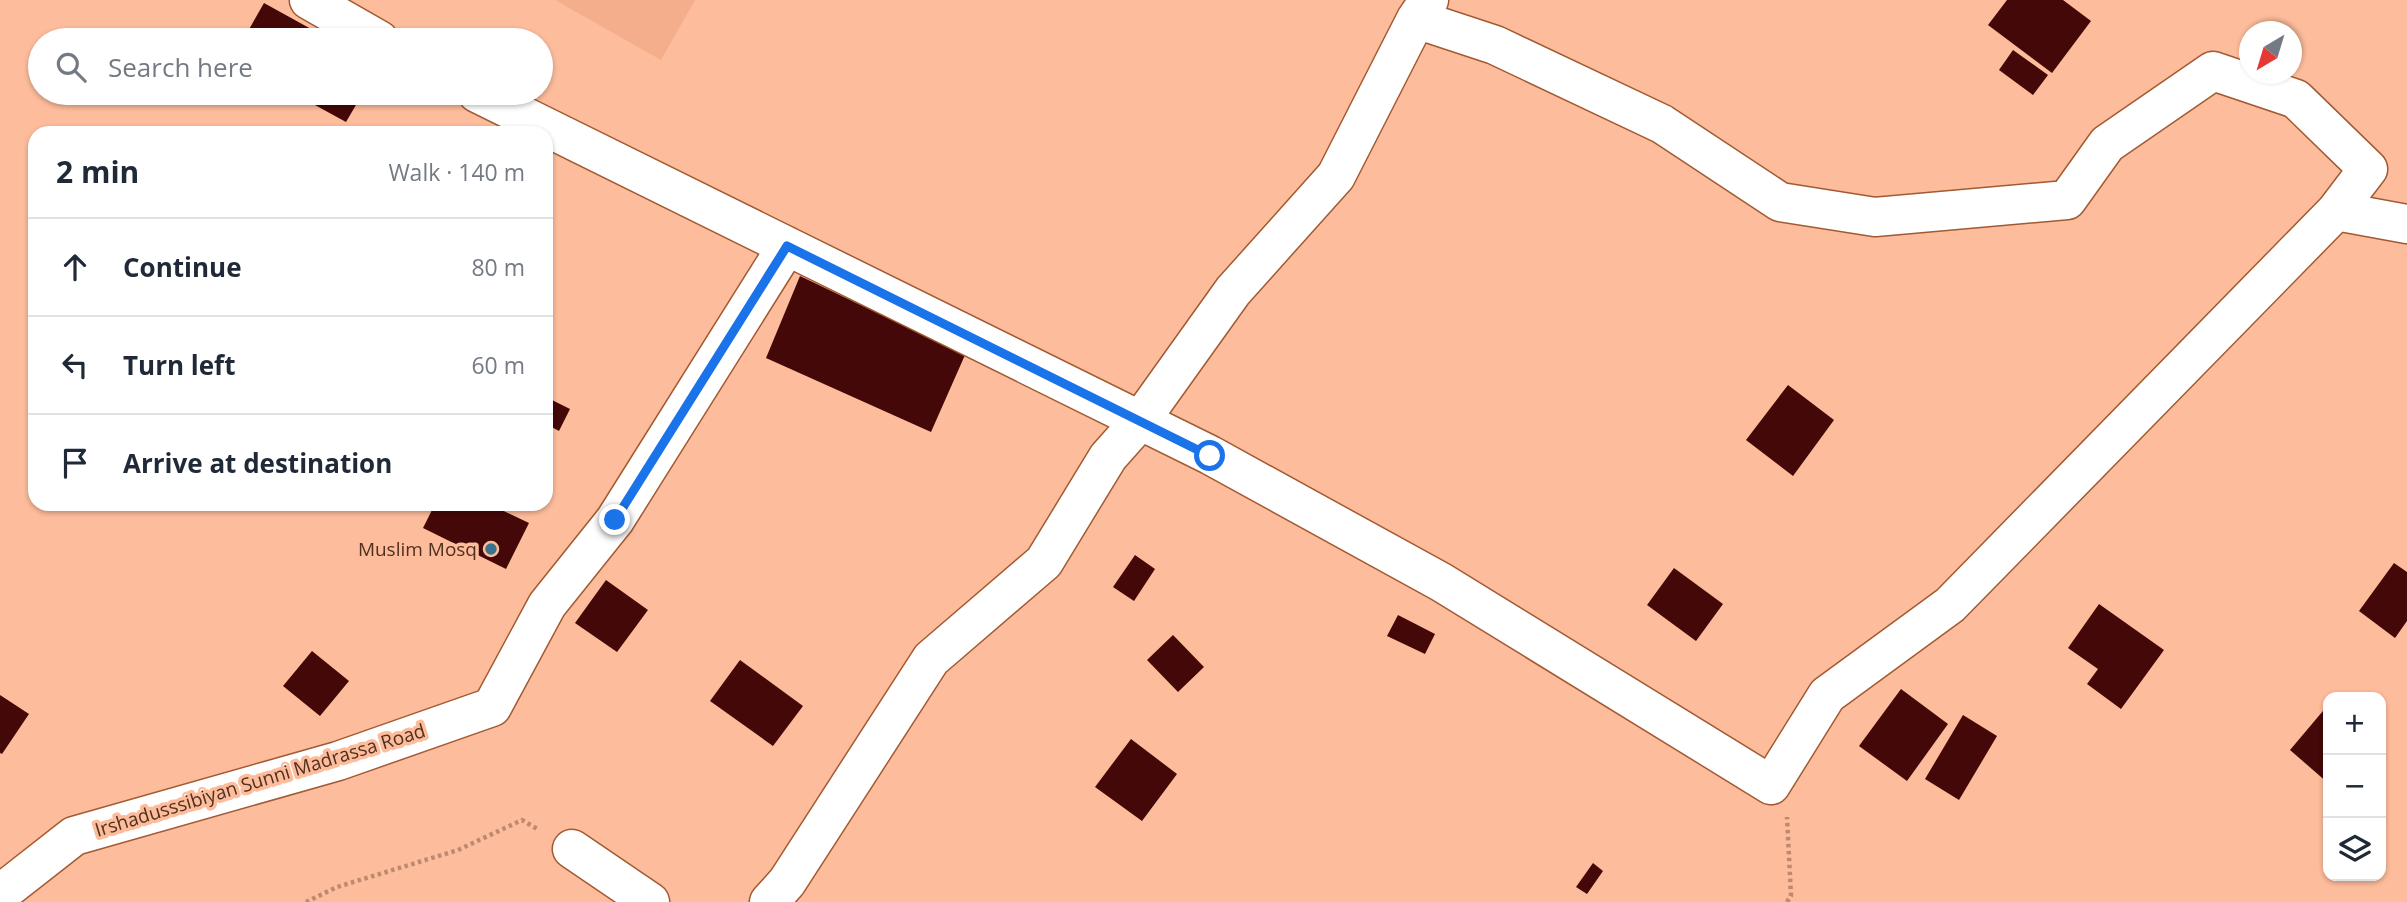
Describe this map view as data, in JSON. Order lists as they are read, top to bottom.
{
  "streets": {
    "street": ["Irshadusssibiyan Sunni Madrassa Road"]
  },
  "places": ["Muslim Mosq"],
  "north": "bottom left",
  "page": {
    "search": "Search here",
    "heading": ["2 min", "Walk · 140 m"],
    "list": [
      ["Continue", "80 m"],
      ["Turn left", "60 m"],
      "Arrive at destination"
    ],
    "map_buttons": ["+", "−"]
  }
}
